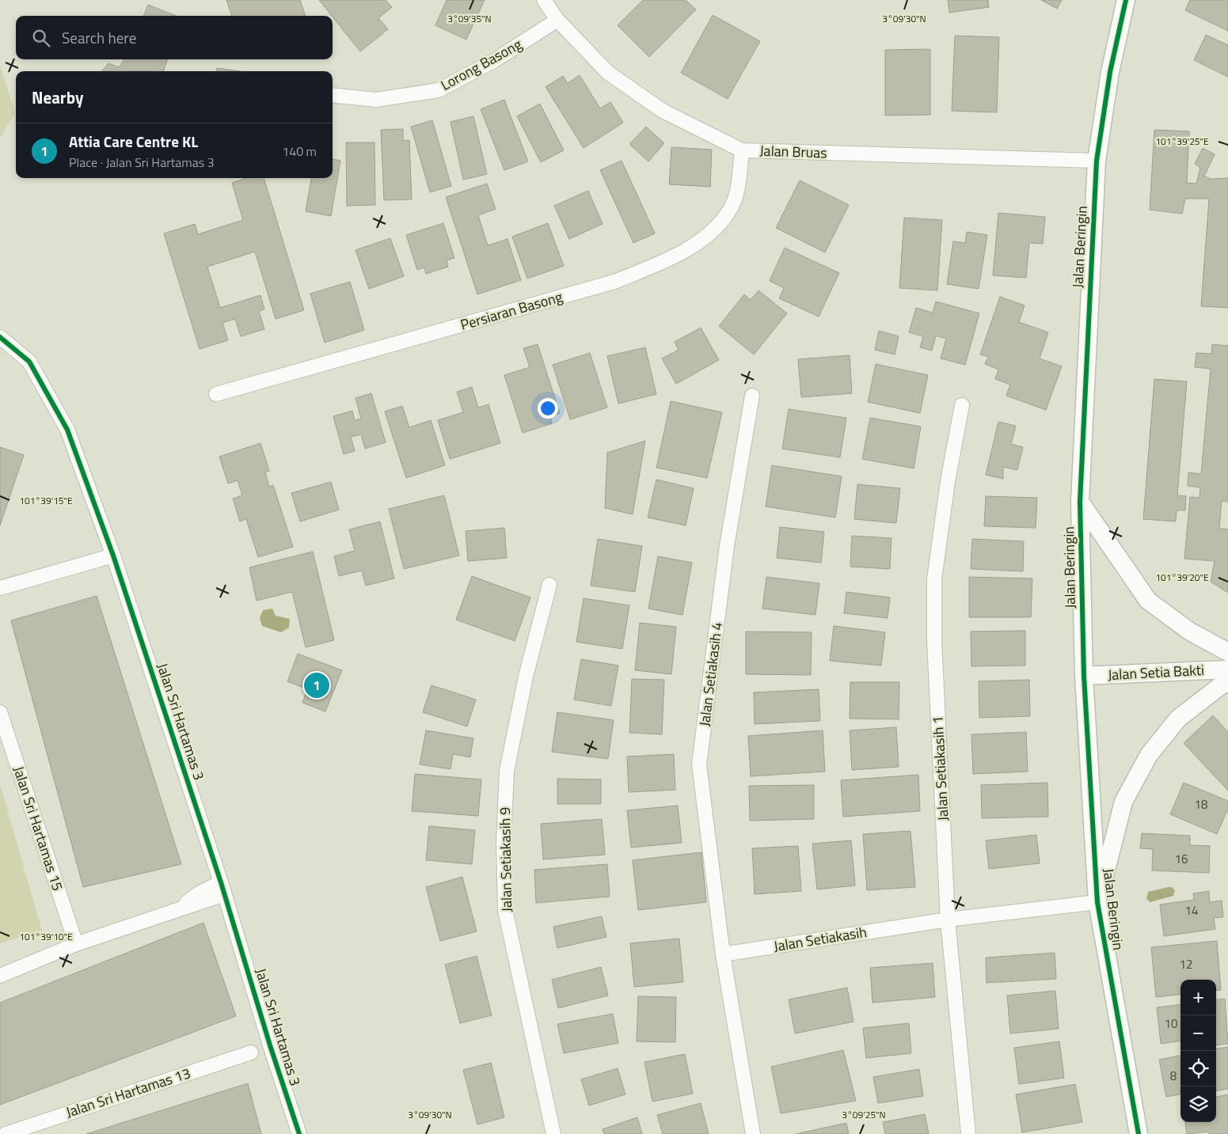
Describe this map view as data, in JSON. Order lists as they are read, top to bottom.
{
  "streets": {
    "street": [
      "Lorong Basong",
      "Jalan Bruas",
      "Jalan Beringin",
      "Persiaran Basong",
      "Jalan Setia Bakti",
      "Jalan Setiakasih 4",
      "Jalan Sri Hartamas 3",
      "Jalan Setiakasih 1",
      "Jalan Sri Hartamas 15",
      "Jalan Setiakasih 9",
      "Jalan Setiakasih",
      "Jalan Sri Hartamas 13"
    ]
  },
  "crossings": [
    ["Lorong Basong", "Jalan Bruas"],
    ["Jalan Bruas", "Jalan Beringin"],
    ["Jalan Bruas", "Persiaran Basong"],
    ["Jalan Beringin", "Jalan Setia Bakti"],
    ["Jalan Beringin", "Jalan Setiakasih"],
    ["Jalan Setiakasih 4", "Jalan Setiakasih"],
    ["Jalan Setiakasih 1", "Jalan Setiakasih"]
  ],
  "house_numbers": [
    "18",
    "16",
    "14",
    "12",
    "10",
    "8"
  ],
  "page": {
    "search": "Search here",
    "heading": "Nearby",
    "list": [
      {
        "mark": "1",
        "name": "Attia Care Centre KL",
        "note": "Place · Jalan Sri Hartamas 3",
        "value": "140 m"
      }
    ],
    "pins": "1",
    "map_buttons": ["+", "−"]
  },
  "coordinates": [
    "3°09'35\"N",
    "3°09'30\"N",
    "101°39'25\"E",
    "101°39'15\"E",
    "101°39'20\"E",
    "101°39'10\"E",
    "3°09'25\"N"
  ]
}
